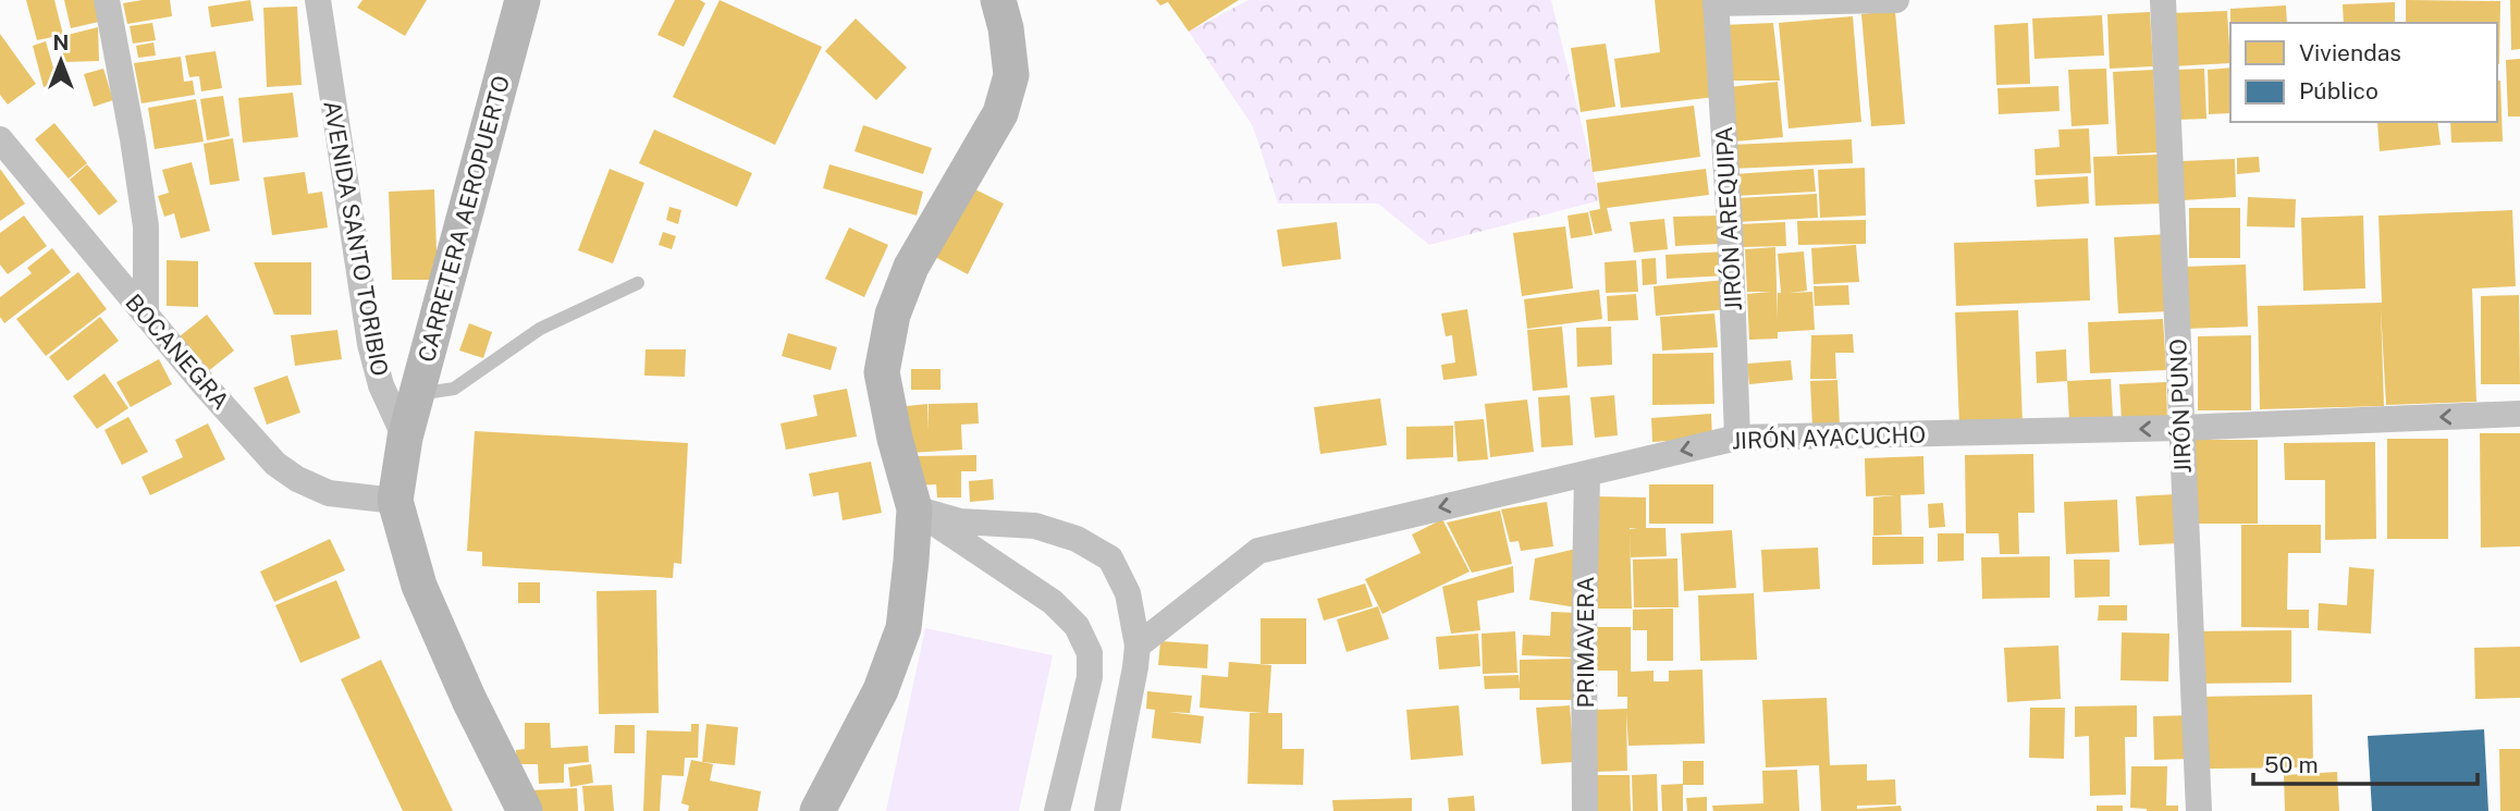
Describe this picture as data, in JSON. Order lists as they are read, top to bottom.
{
  "streets": {
    "main road": ["CARRETERA AEROPUERTO"],
    "street": [
      "JIRÓN AREQUIPA",
      "AVENIDA SANTO TORIBIO",
      "BOCANEGRA",
      "JIRÓN PUNO",
      "JIRÓN AYACUCHO",
      "PRIMAVERA"
    ]
  },
  "crossings": [
    ["CARRETERA AEROPUERTO", "AVENIDA SANTO TORIBIO"],
    ["JIRÓN AREQUIPA", "JIRÓN AYACUCHO"],
    ["JIRÓN PUNO", "JIRÓN AYACUCHO"],
    ["JIRÓN AYACUCHO", "PRIMAVERA"]
  ],
  "one_way": ["JIRÓN AYACUCHO"],
  "legend": ["Viviendas", "Público"],
  "scale_bar": "50 m",
  "north": "top"
}
